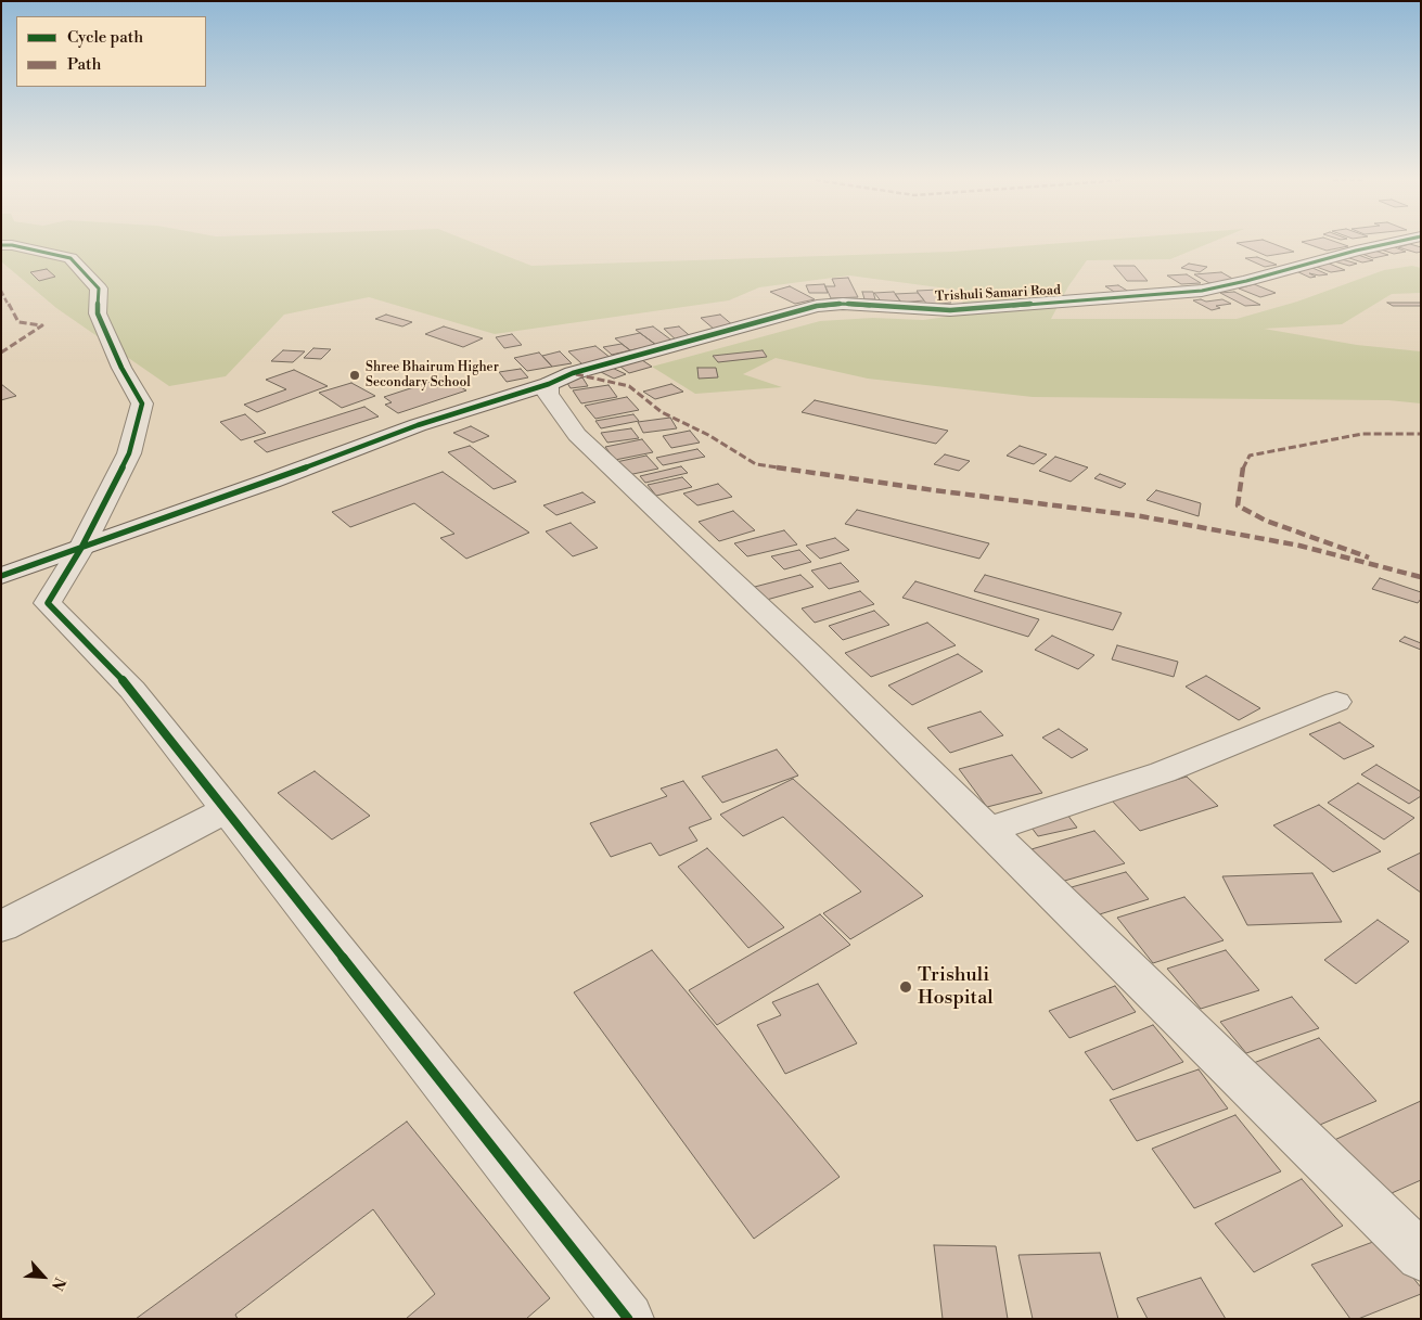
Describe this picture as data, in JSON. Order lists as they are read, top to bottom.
{
  "streets": {
    "street": ["Trishuli Samari Road"]
  },
  "places": ["Shree Bhairum Higher Secondary School", "Trishuli Hospital"],
  "legend": ["Cycle path", "Path"],
  "north": "bottom right"
}
